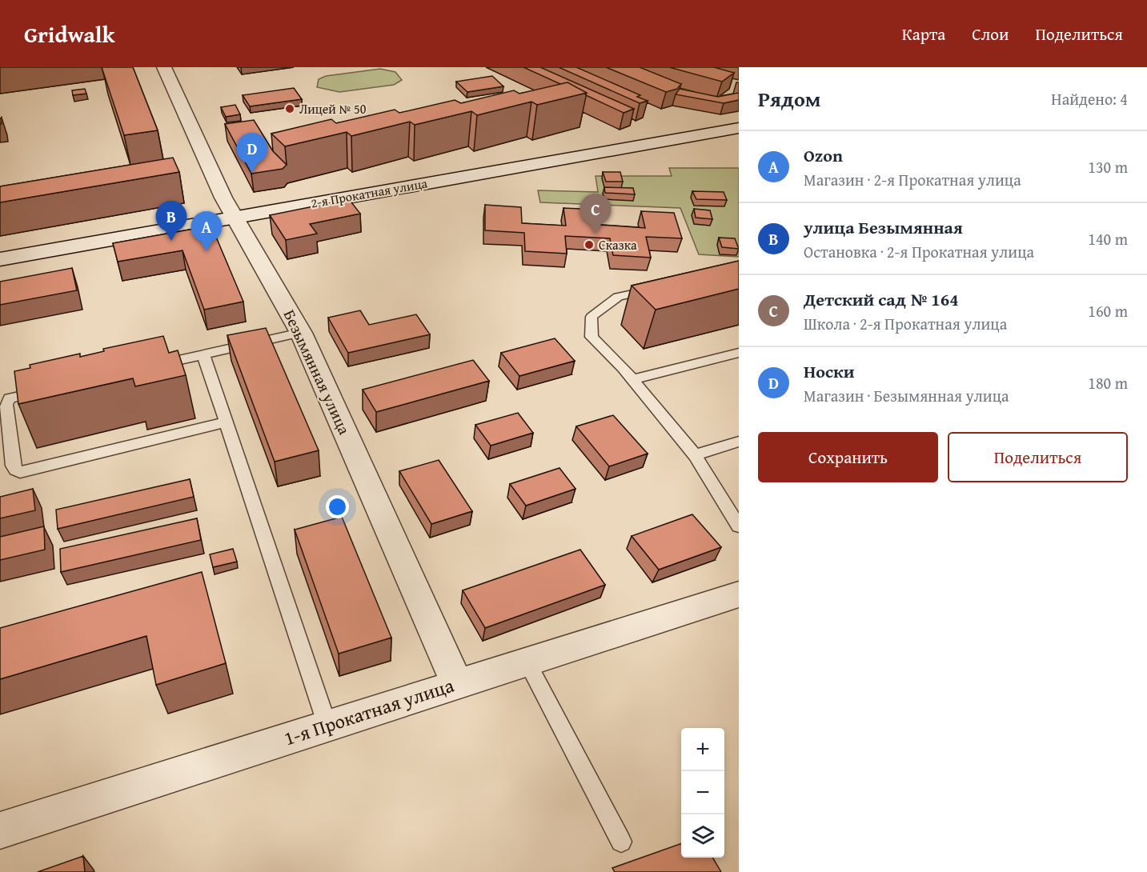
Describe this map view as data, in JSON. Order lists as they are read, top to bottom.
{
  "streets": {
    "street": ["2-я Прокатная улица", "Безымянная улица", "1-я Прокатная улица"]
  },
  "crossings": [
    ["2-я Прокатная улица", "Безымянная улица"],
    ["Безымянная улица", "1-я Прокатная улица"]
  ],
  "places": ["Лицей № 50", "Сказка"],
  "page": {
    "header": "Gridwalk",
    "nav": ["Карта", "Слои", "Поделиться"],
    "heading": ["Рядом", "Найдено: 4"],
    "list": [
      {
        "mark": "A",
        "name": "Ozon",
        "note": "Магазин · 2-я Прокатная улица",
        "value": "130 m"
      },
      {
        "mark": "B",
        "name": "улица Безымянная",
        "note": "Остановка · 2-я Прокатная улица",
        "value": "140 m"
      },
      {
        "mark": "C",
        "name": "Детский сад № 164",
        "note": "Школа · 2-я Прокатная улица",
        "value": "160 m"
      },
      {
        "mark": "D",
        "name": "Носки",
        "note": "Магазин · Безымянная улица",
        "value": "180 m"
      }
    ],
    "pins": [
      "D",
      "C",
      "B",
      "A"
    ],
    "buttons": ["Сохранить", "Поделиться"],
    "map_buttons": ["+", "−"]
  }
}
